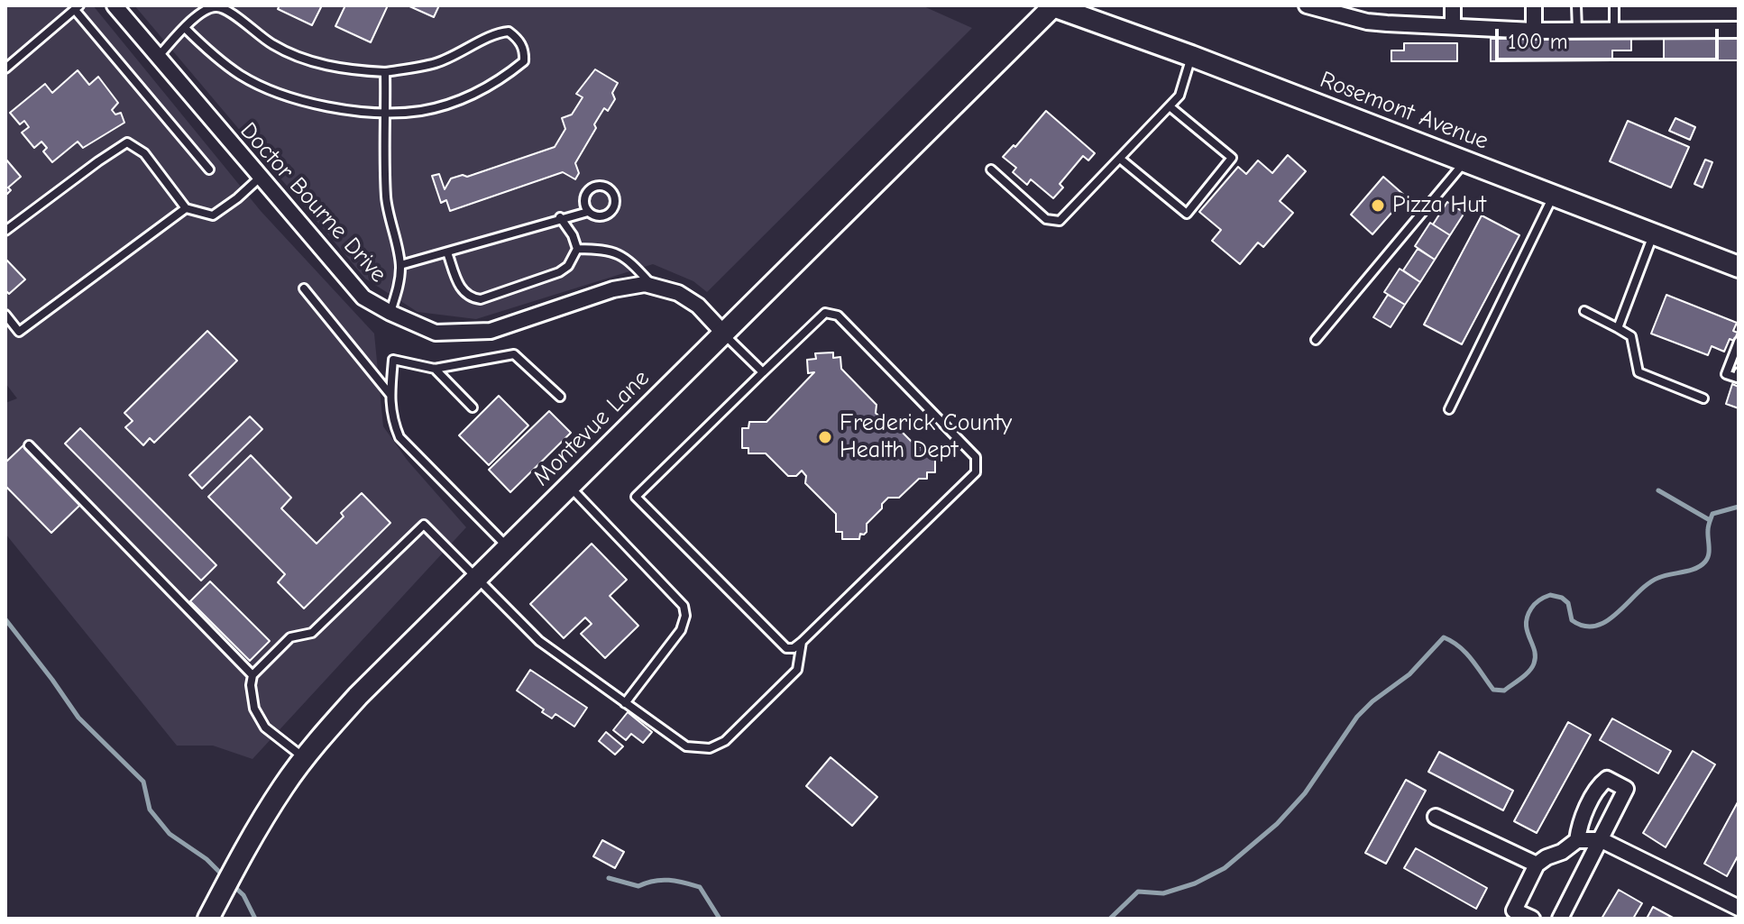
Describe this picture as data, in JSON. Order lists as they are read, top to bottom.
{
  "streets": {
    "street": ["Rosemont Avenue", "Doctor Bourne Drive", "Montevue Lane"]
  },
  "crossings": [
    ["Rosemont Avenue", "Montevue Lane"],
    ["Doctor Bourne Drive", "Montevue Lane"]
  ],
  "places": ["Pizza Hut", "Frederick County Health Dept"],
  "scale_bar": "100 m"
}
